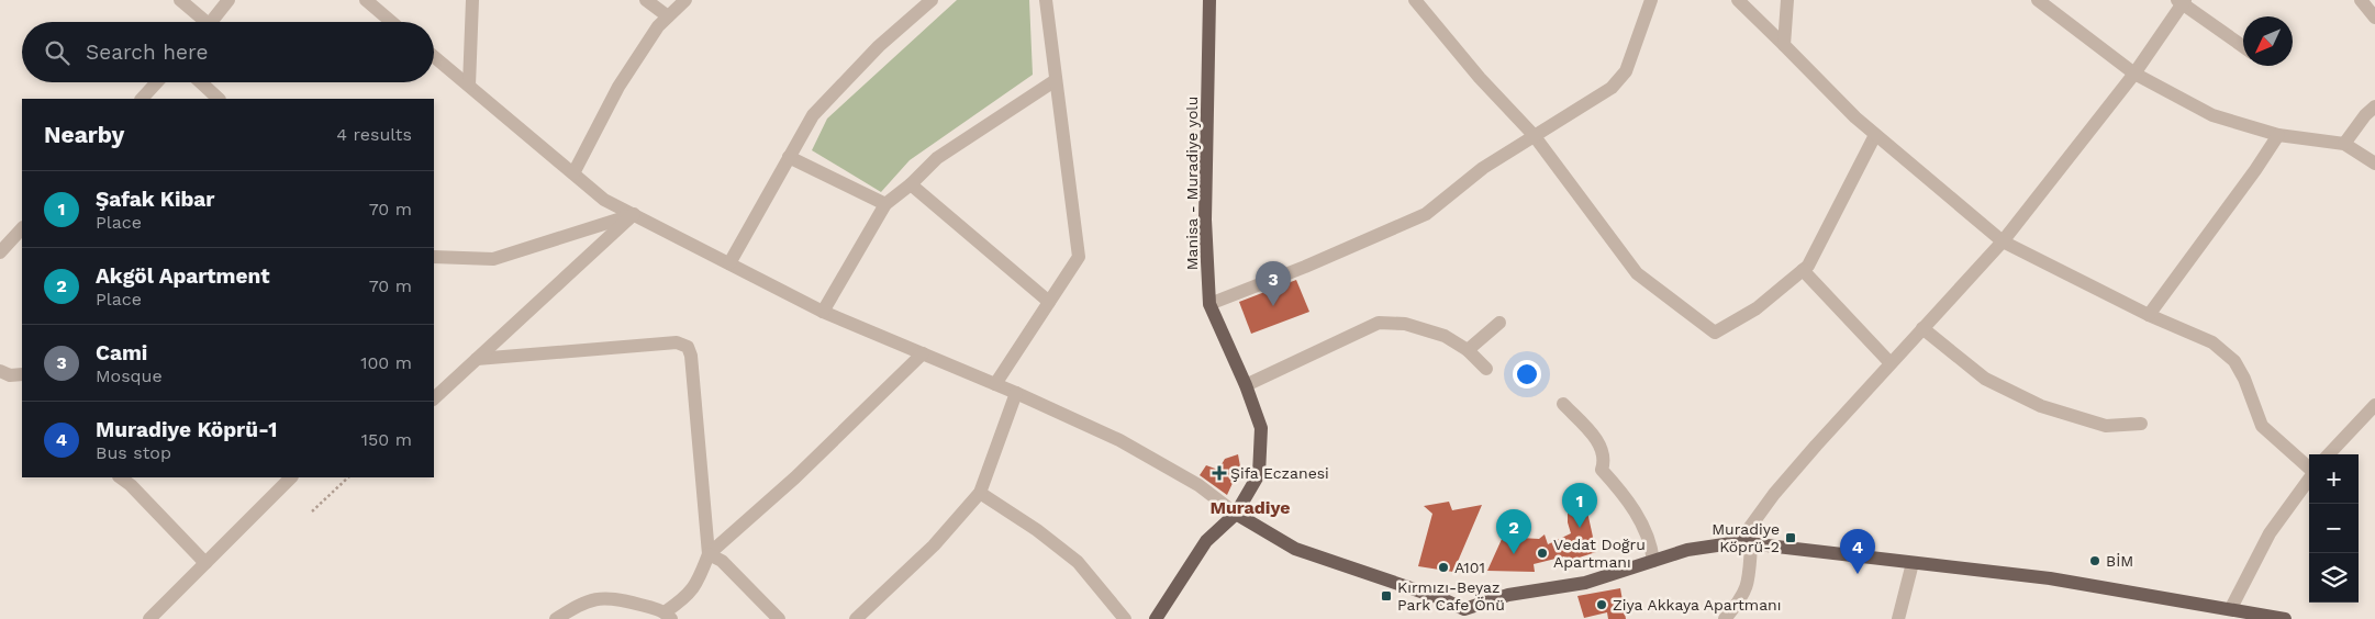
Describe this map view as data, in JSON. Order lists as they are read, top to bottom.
{
  "streets": {
    "main road": ["Manisa - Muradiye yolu"]
  },
  "districts": ["Muradiye"],
  "places": {
    "health": ["Şifa Eczanesi"],
    "transit": ["Muradiye Köprü-2", "Kırmızı-Beyaz Park Cafe Önü"],
    "other": [
      "Vedat Doğru Apartmanı",
      "BİM",
      "A101",
      "Ziya Akkaya Apartmanı"
    ]
  },
  "north": "bottom left",
  "page": {
    "search": "Search here",
    "heading": ["Nearby", "4 results"],
    "list": [
      {
        "mark": "1",
        "name": "Şafak Kibar",
        "note": "Place",
        "value": "70 m"
      },
      {
        "mark": "2",
        "name": "Akgöl Apartment",
        "note": "Place",
        "value": "70 m"
      },
      {
        "mark": "3",
        "name": "Cami",
        "note": "Mosque",
        "value": "100 m"
      },
      {
        "mark": "4",
        "name": "Muradiye Köprü-1",
        "note": "Bus stop",
        "value": "150 m"
      }
    ],
    "pins": [
      "3",
      "1",
      "2",
      "4"
    ],
    "map_buttons": ["+", "−"]
  }
}
